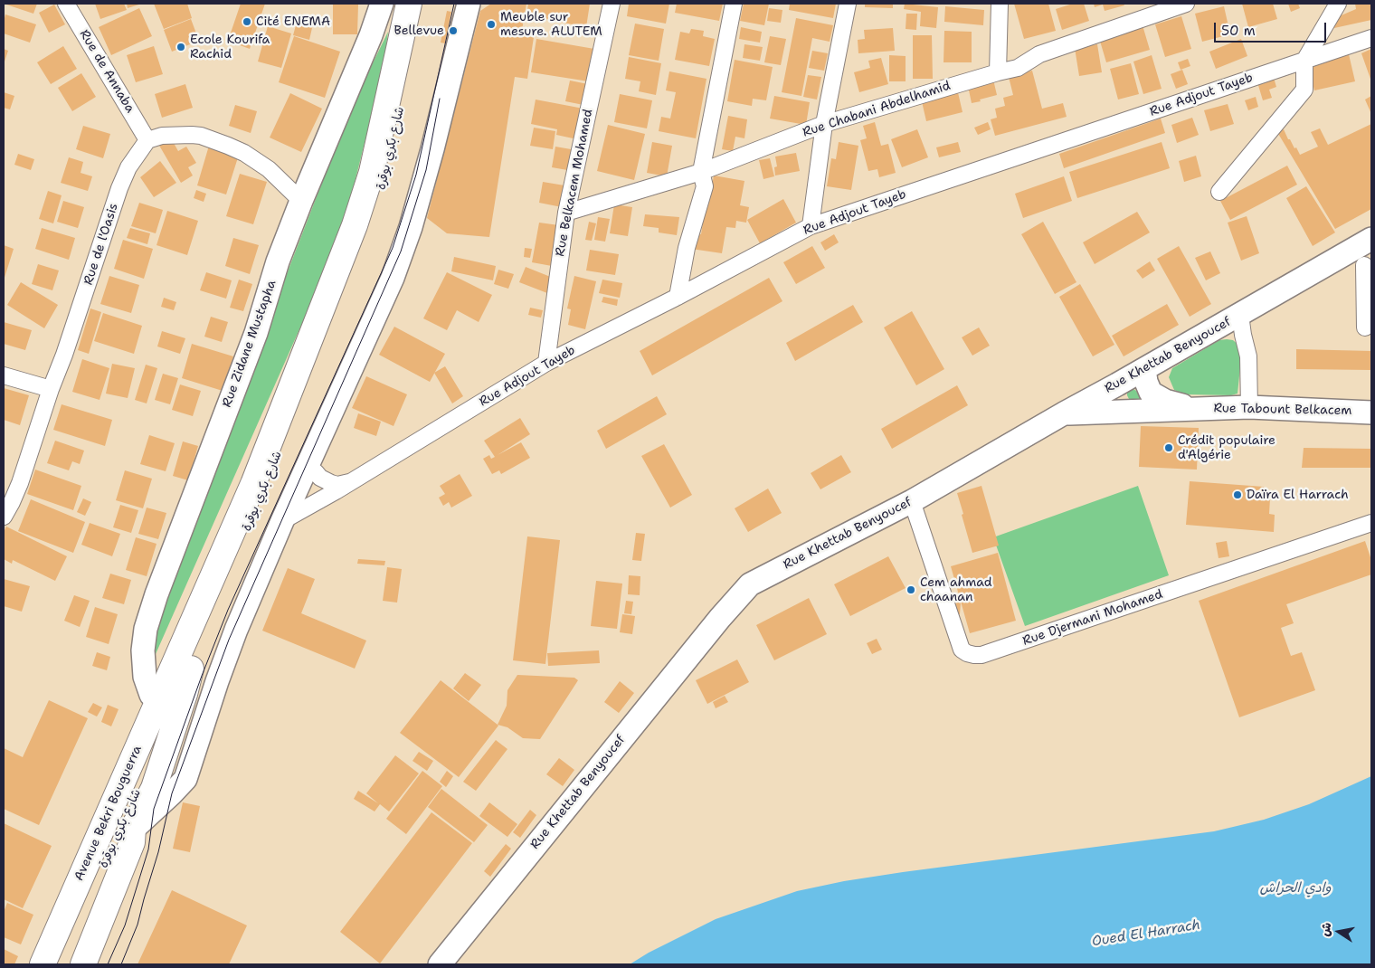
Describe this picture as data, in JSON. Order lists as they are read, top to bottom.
{
  "streets": {
    "highway": ["شارع بكري بوقرة", "Avenue Bekri Bouguerra"],
    "street": [
      "Rue de Annaba",
      "Rue Adjout Tayeb",
      "Rue Chabani Abdelhamid",
      "Rue Belkacem Mohamed",
      "Rue de l'Oasis",
      "Rue Zidane Mustapha",
      "Rue Khettab Benyoucef",
      "Rue Tabount Belkacem",
      "Rue Djermani Mohamed"
    ]
  },
  "crossings": [
    ["Rue de Annaba", "Rue de l'Oasis"],
    ["Rue Adjout Tayeb", "Rue Belkacem Mohamed"],
    ["Rue Chabani Abdelhamid", "Rue Belkacem Mohamed"],
    ["شارع بكري بوقرة", "Avenue Bekri Bouguerra"],
    ["Rue Zidane Mustapha", "Avenue Bekri Bouguerra"],
    ["Rue Khettab Benyoucef", "Rue Tabount Belkacem"],
    ["Rue Khettab Benyoucef", "Rue Djermani Mohamed"]
  ],
  "water": ["وادي الحراش", "Oued El Harrach"],
  "places": [
    "Cité ENEMA",
    "Meuble sur mesure. ALUTEM",
    "Bellevue",
    "Ecole Kourifa Rachid",
    "Crédit populaire d'Algérie",
    "Daïra El Harrach",
    "Cem ahmad chaanan"
  ],
  "scale_bar": "50 m",
  "north": "left"
}
